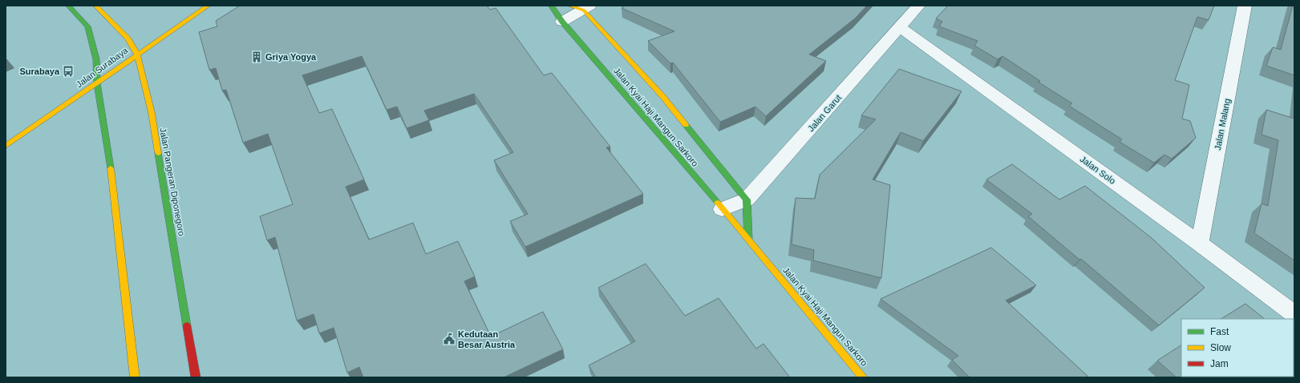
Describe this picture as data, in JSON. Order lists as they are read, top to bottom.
{
  "streets": {
    "street": [
      "Jalan Surabaya",
      "Jalan Garut",
      "Jalan Kyai Haji Mangun Sarkoro",
      "Jalan Malang",
      "Jalan Solo",
      "Jalan Pangeran Diponegoro"
    ]
  },
  "crossings": [
    ["Jalan Surabaya", "Jalan Pangeran Diponegoro"],
    ["Jalan Garut", "Jalan Kyai Haji Mangun Sarkoro"],
    ["Jalan Garut", "Jalan Solo"],
    ["Jalan Malang", "Jalan Solo"]
  ],
  "places": {
    "building": ["Griya Yogya"],
    "bus stop": ["Surabaya"],
    "public building": ["Kedutaan Besar Austria"]
  },
  "legend": ["Fast", "Slow", "Jam"]
}
